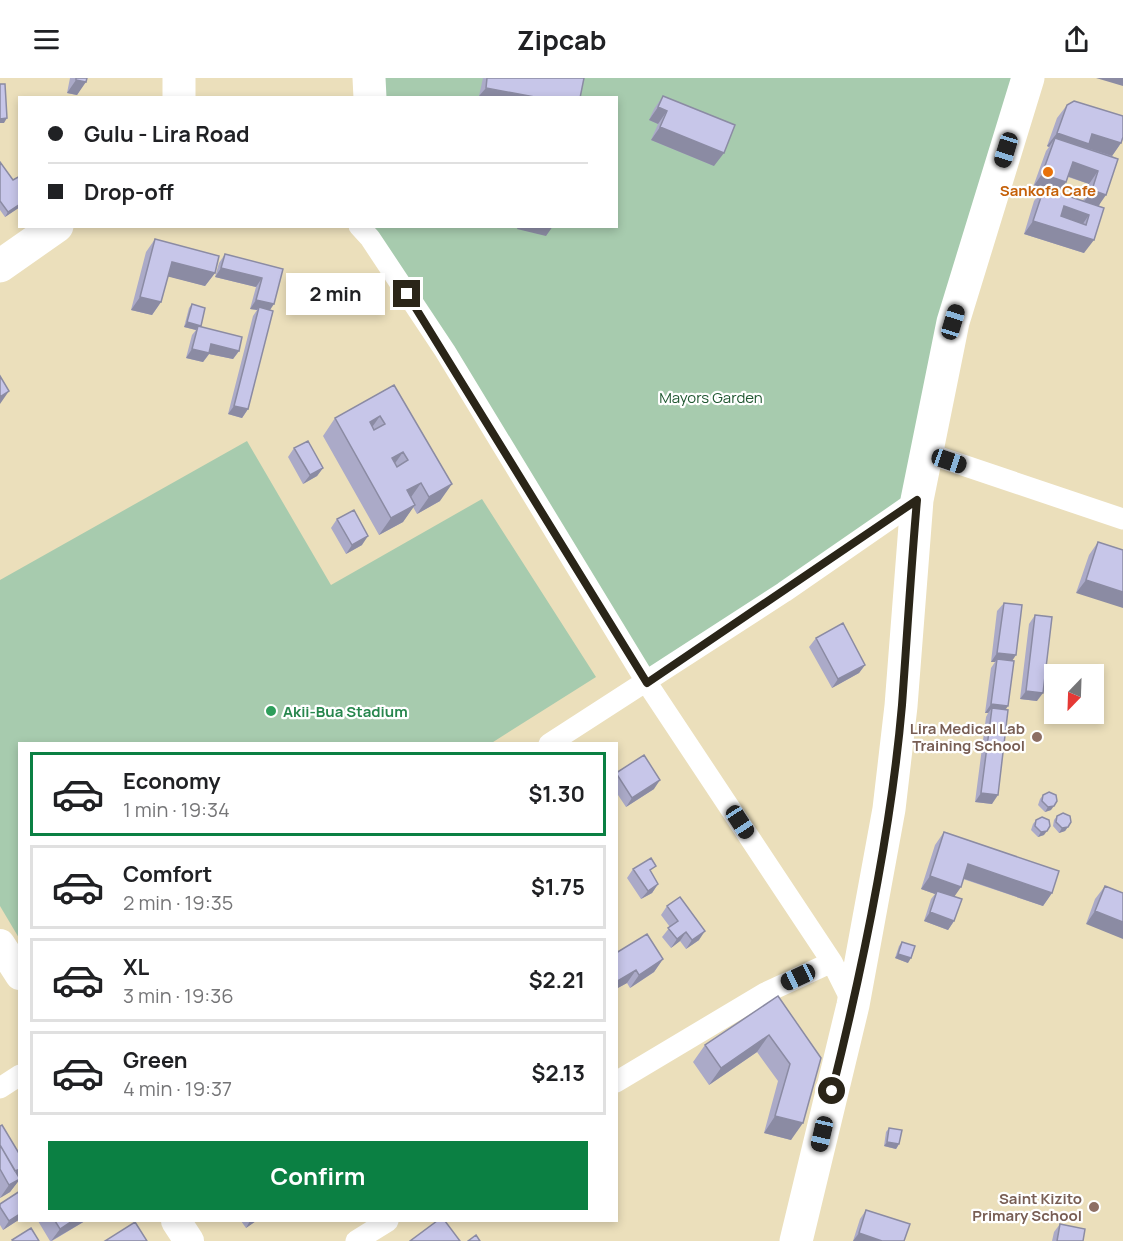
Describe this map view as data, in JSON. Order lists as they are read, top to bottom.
{
  "parks": ["Mayors Garden"],
  "places": [
    "Sankofa Cafe",
    "Akii-Bua Stadium",
    "Lira Medical Lab Training School",
    "Saint Kizito Primary School"
  ],
  "north": "bottom left",
  "page": {
    "header": "Zipcab",
    "banner": ["Gulu - Lira Road", "Drop-off"],
    "bubble": "2 min",
    "list": [
      {
        "name": "Economy",
        "note": "1 min · 19:34",
        "value": "$1.30"
      },
      {
        "name": "Comfort",
        "note": "2 min · 19:35",
        "value": "$1.75"
      },
      {
        "name": "XL",
        "note": "3 min · 19:36",
        "value": "$2.21"
      },
      {
        "name": "Green",
        "note": "4 min · 19:37",
        "value": "$2.13"
      }
    ],
    "buttons": "Confirm"
  }
}
